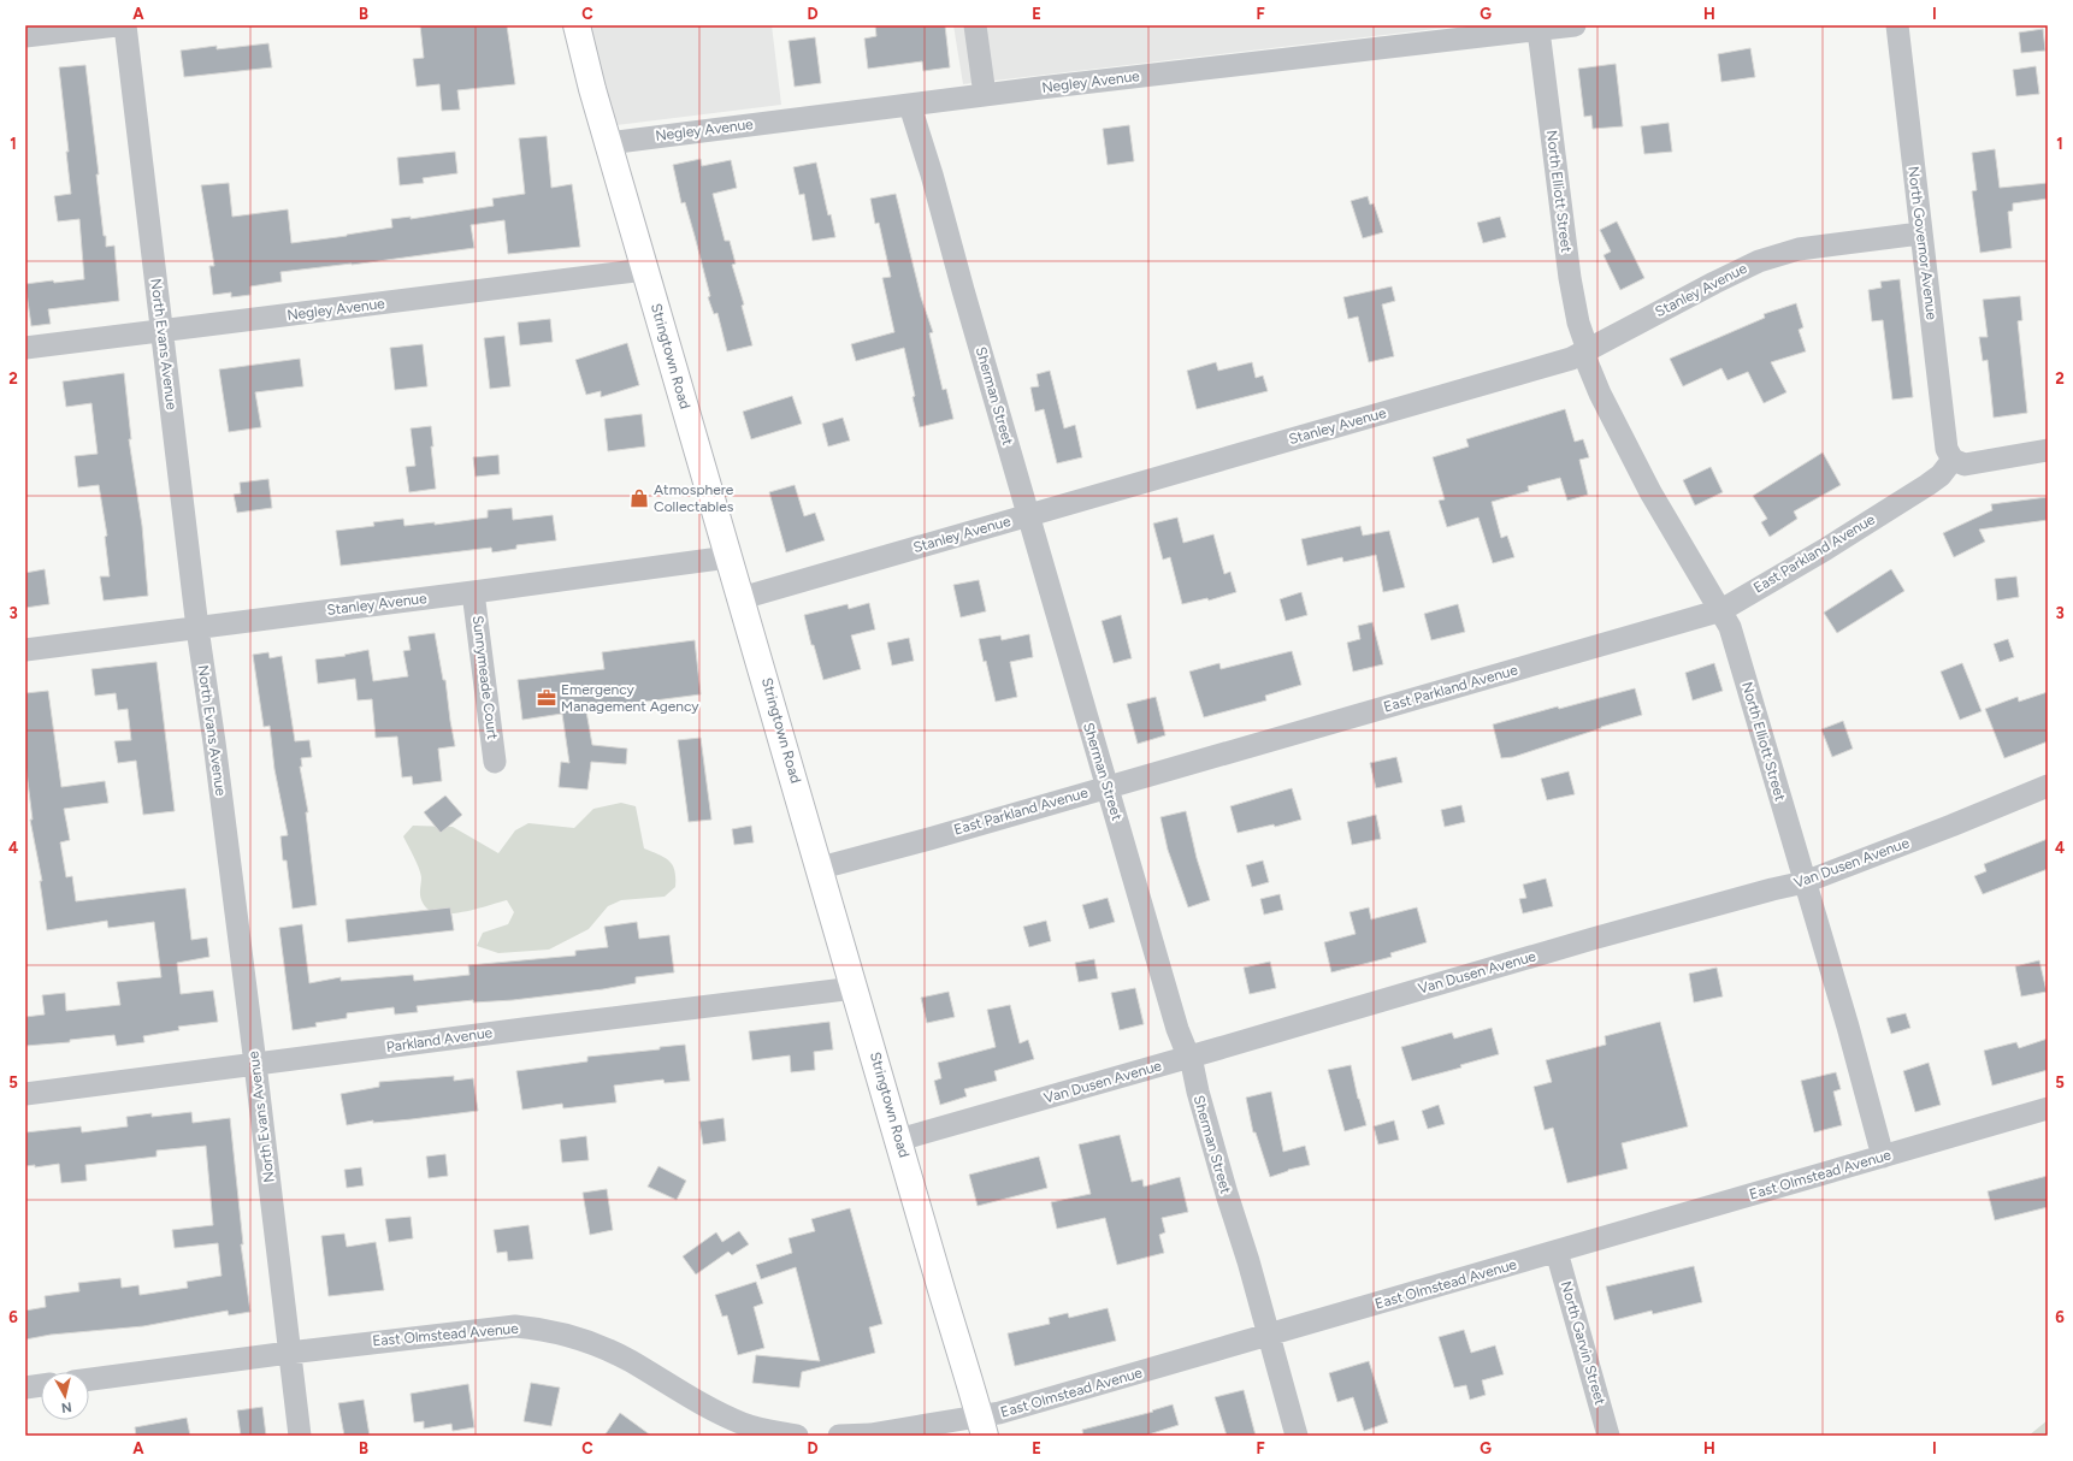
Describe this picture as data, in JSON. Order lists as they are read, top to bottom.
{
  "streets": {
    "main road": ["Stringtown Road"],
    "street": [
      "Negley Avenue",
      "North Elliott Street",
      "North Governor Avenue",
      "Stanley Avenue",
      "North Evans Avenue",
      "Sherman Street",
      "East Parkland Avenue",
      "Sunnymeade Court",
      "Van Dusen Avenue",
      "Parkland Avenue",
      "East Olmstead Avenue",
      "North Garvin Street"
    ]
  },
  "crossings": [
    ["Negley Avenue", "North Elliott Street"],
    ["Negley Avenue", "North Evans Avenue"],
    ["Negley Avenue", "Stringtown Road"],
    ["Negley Avenue", "Sherman Street"],
    ["North Elliott Street", "Stanley Avenue"],
    ["North Elliott Street", "East Parkland Avenue"],
    ["North Elliott Street", "Van Dusen Avenue"],
    ["North Elliott Street", "East Olmstead Avenue"],
    ["North Governor Avenue", "Stanley Avenue"],
    ["North Governor Avenue", "East Parkland Avenue"],
    ["Stanley Avenue", "North Evans Avenue"],
    ["Stanley Avenue", "Stringtown Road"],
    ["Stanley Avenue", "Sherman Street"],
    ["Stanley Avenue", "Sunnymeade Court"],
    ["North Evans Avenue", "Parkland Avenue"],
    ["North Evans Avenue", "East Olmstead Avenue"],
    ["Stringtown Road", "East Parkland Avenue"],
    ["Stringtown Road", "Van Dusen Avenue"],
    ["Stringtown Road", "Parkland Avenue"],
    ["Stringtown Road", "East Olmstead Avenue"],
    ["Sherman Street", "East Parkland Avenue"],
    ["Sherman Street", "Van Dusen Avenue"],
    ["Sherman Street", "East Olmstead Avenue"],
    ["East Olmstead Avenue", "North Garvin Street"]
  ],
  "places": {
    "shop": ["Atmosphere Collectables"],
    "office": ["Emergency Management Agency"]
  },
  "north": "bottom",
  "grid": {
    "columns": [
      "A",
      "B",
      "C",
      "D",
      "E",
      "F",
      "G",
      "H",
      "I"
    ],
    "rows": [
      "1",
      "2",
      "3",
      "4",
      "5",
      "6"
    ]
  }
}
